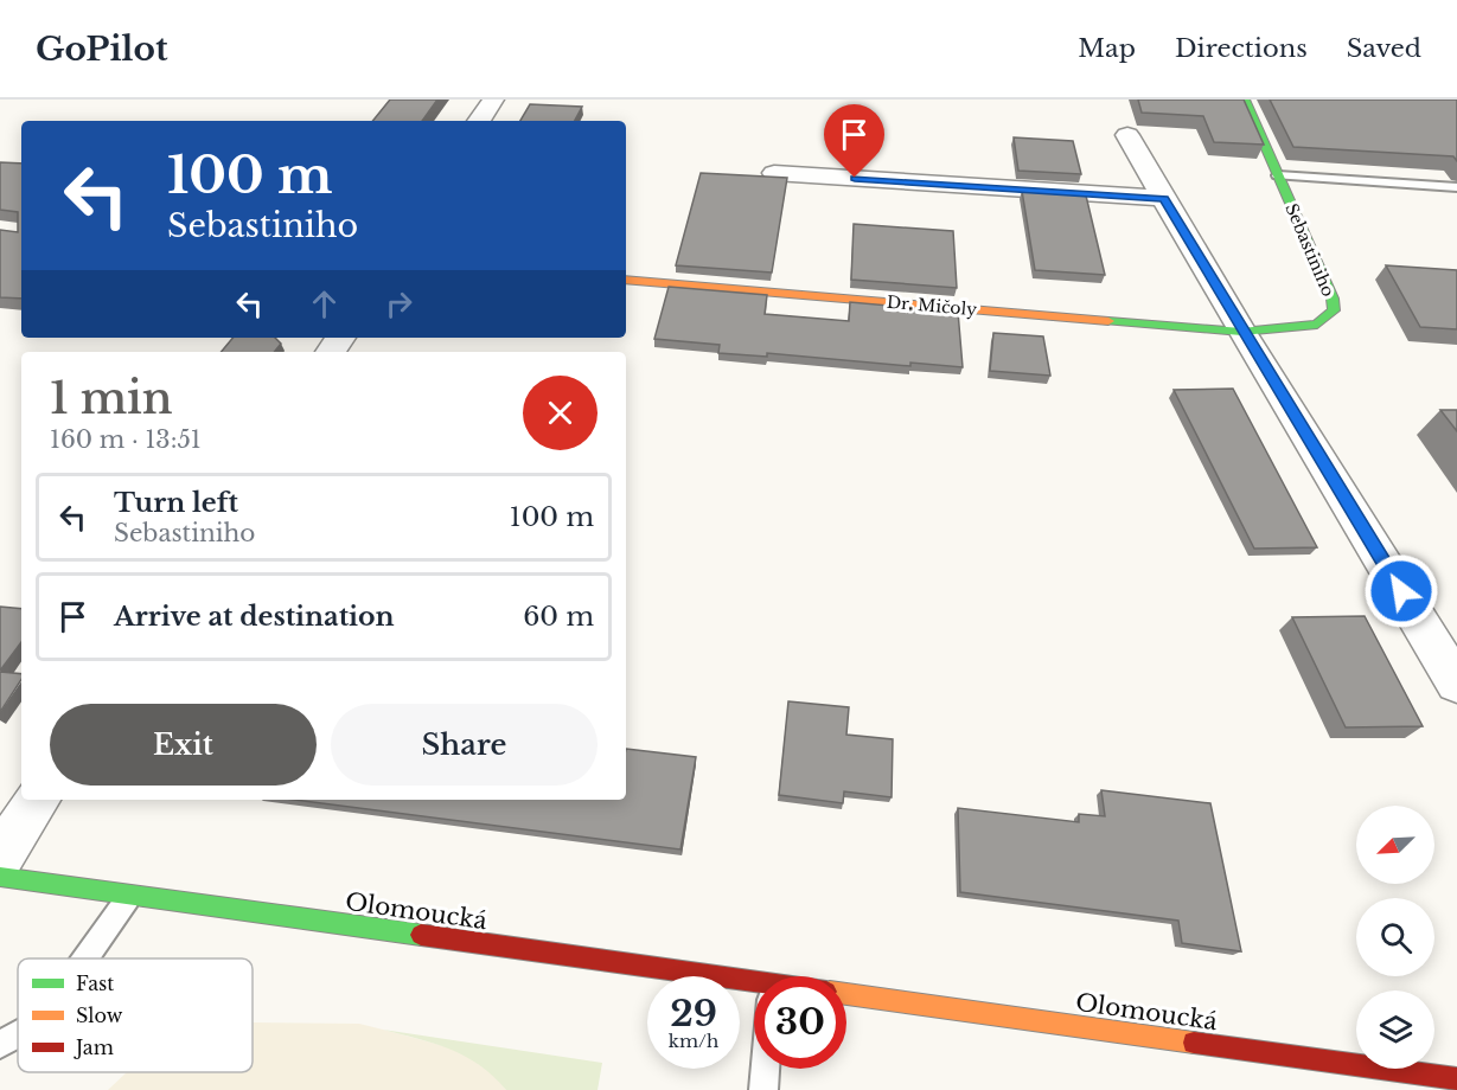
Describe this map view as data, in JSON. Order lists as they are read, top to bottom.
{
  "streets": {
    "street": ["Sebastiniho", "Dr. Mičoly", "Olomoucká"]
  },
  "crossings": [
    ["Sebastiniho", "Dr. Mičoly"]
  ],
  "legend": ["Fast", "Slow", "Jam"],
  "north": "bottom left",
  "page": {
    "header": "GoPilot",
    "nav": ["Map", "Directions", "Saved"],
    "turn": ["100 m", "Sebastiniho"],
    "heading": ["1 min", "160 m · 13:51"],
    "list": [
      {
        "name": "Turn left",
        "note": "Sebastiniho",
        "value": "100 m"
      },
      {
        "name": "Arrive at destination",
        "value": "60 m"
      }
    ],
    "buttons": ["Exit", "Share"],
    "speed": "29 km/h",
    "limit": "30"
  }
}
